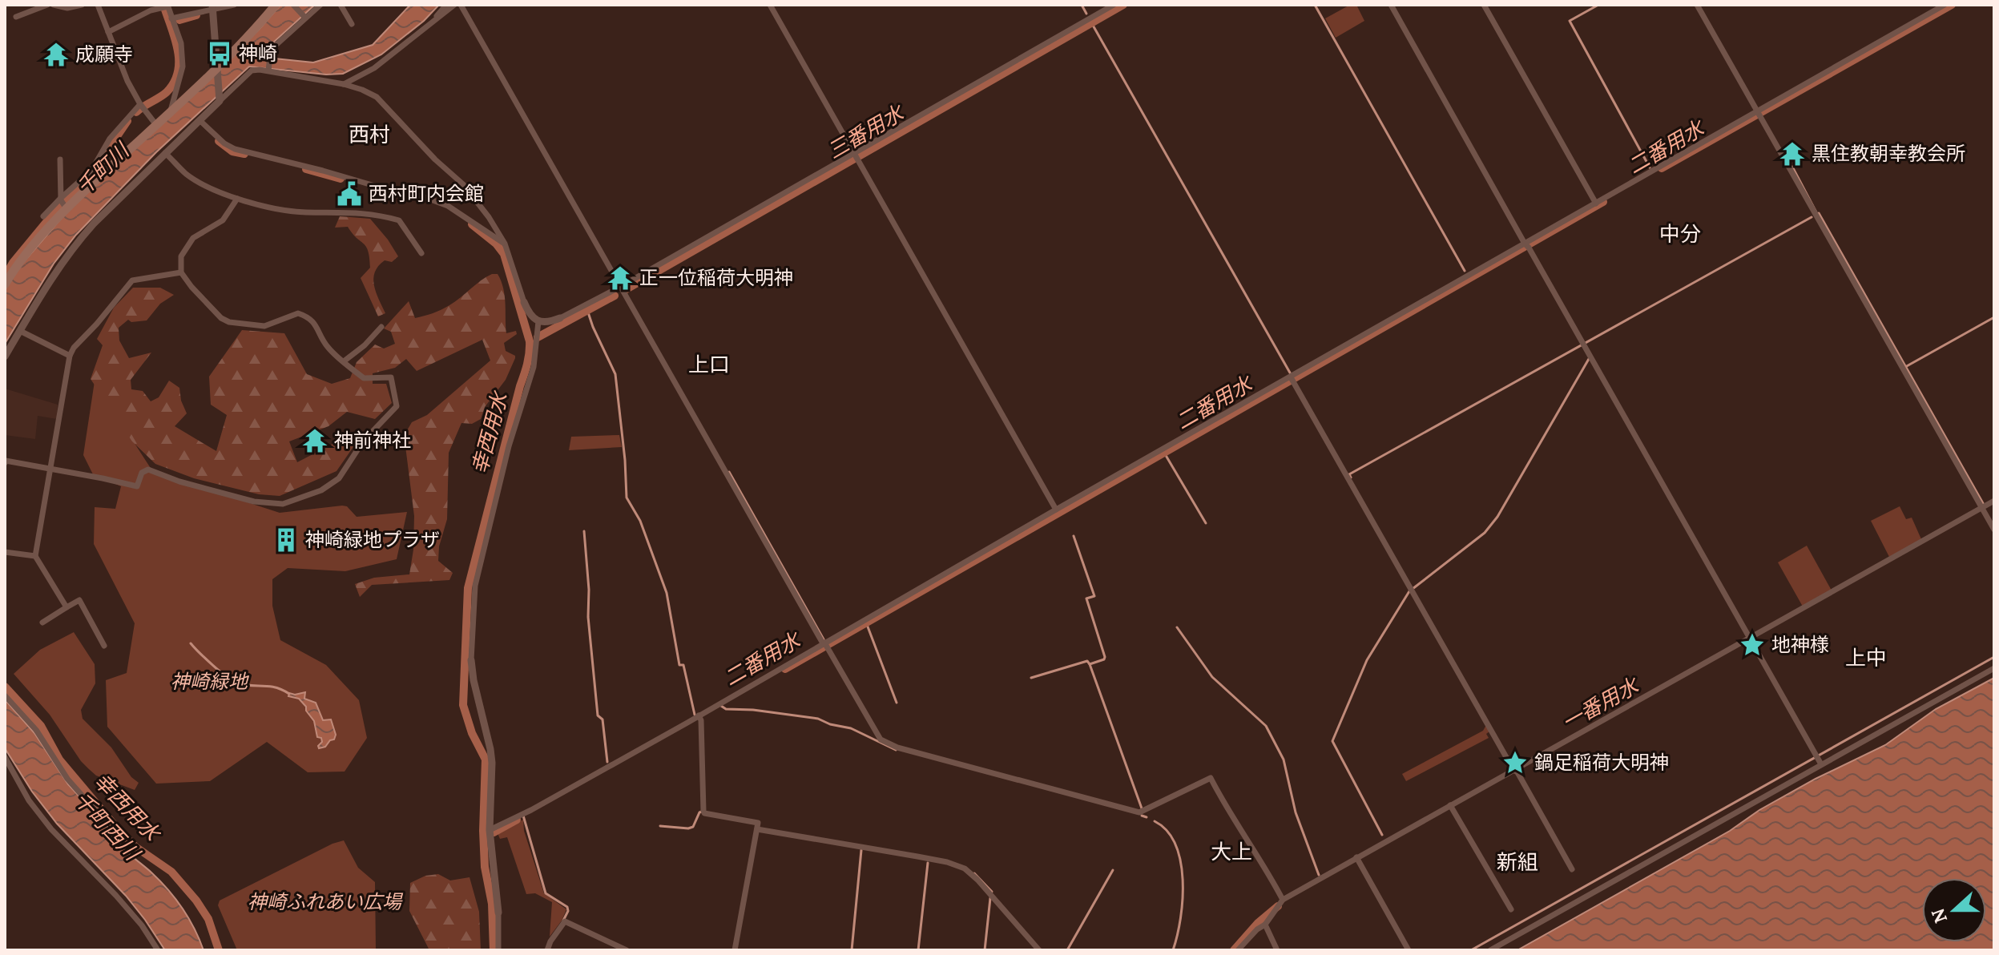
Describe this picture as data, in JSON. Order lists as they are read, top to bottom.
{
  "districts": [
    "西村",
    "中分",
    "上口",
    "上中",
    "大上",
    "新組"
  ],
  "water": [
    "三番用水",
    "二番用水",
    "千町川",
    "幸西用水",
    "一番用水",
    "千町西川"
  ],
  "parks": ["神崎緑地", "神崎ふれあい広場"],
  "places": {
    "bus stop": ["神崎"],
    "temple": [
      "成願寺",
      "黒住教朝幸教会所",
      "正一位稲荷大明神",
      "神前神社"
    ],
    "public building": ["西村町内会館"],
    "building": ["神崎緑地プラザ"],
    "place": ["地神様", "鍋足稲荷大明神"]
  },
  "north": "left"
}
